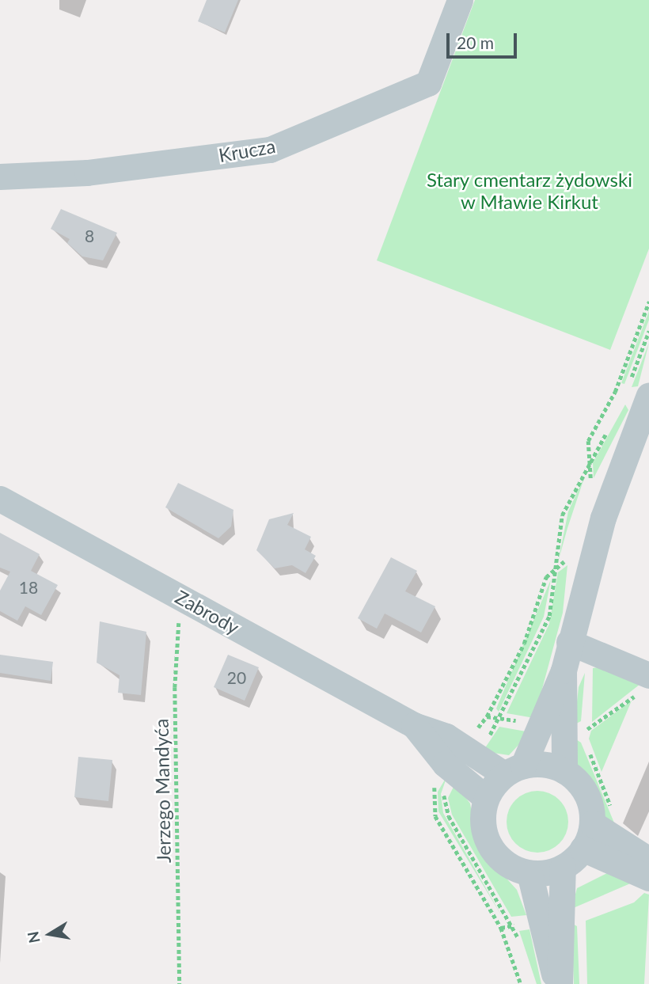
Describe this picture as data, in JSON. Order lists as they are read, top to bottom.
{
  "streets": {
    "street": ["Krucza", "Zabrody"],
    "path": ["Jerzego Mandyća"]
  },
  "crossings": [
    ["Zabrody", "Jerzego Mandyća"]
  ],
  "parks": ["Stary cmentarz żydowski w Mławie Kirkut"],
  "house_numbers": ["8", "18", "20"],
  "scale_bar": "20 m",
  "north": "left"
}
